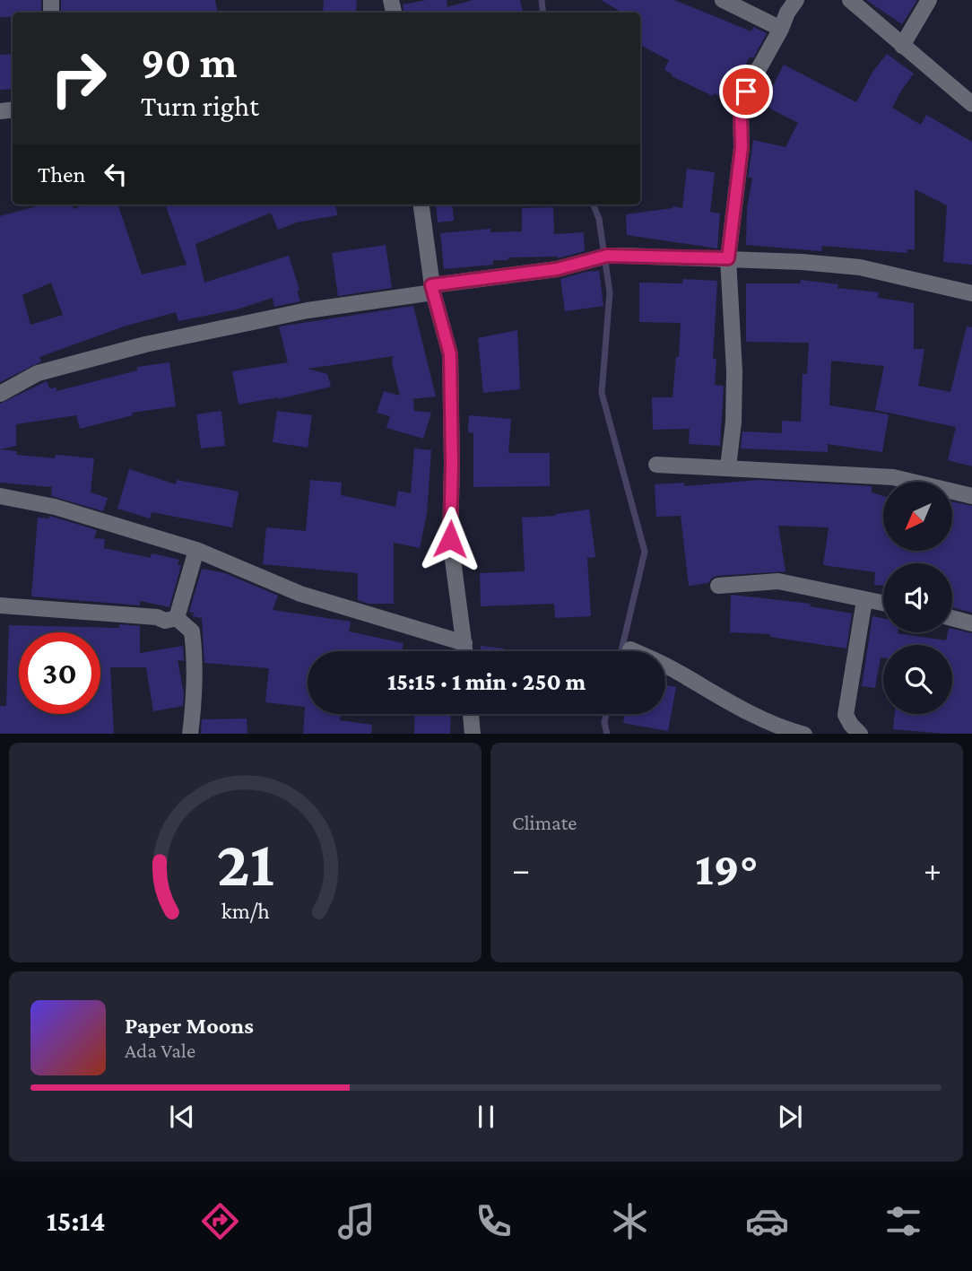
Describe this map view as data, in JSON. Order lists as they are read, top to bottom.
{
  "north": "bottom left",
  "page": {
    "turn": ["90 m", "Turn right"],
    "then": "Then",
    "limit": "30",
    "trip": "15:15 · 1 min · 250 m",
    "tile": "Climate",
    "heat": ["−", "19°", "+"],
    "song": ["Paper Moons", "Ada Vale"],
    "tabs": "15:14",
    "gauge": ["21", "km/h"]
  }
}
